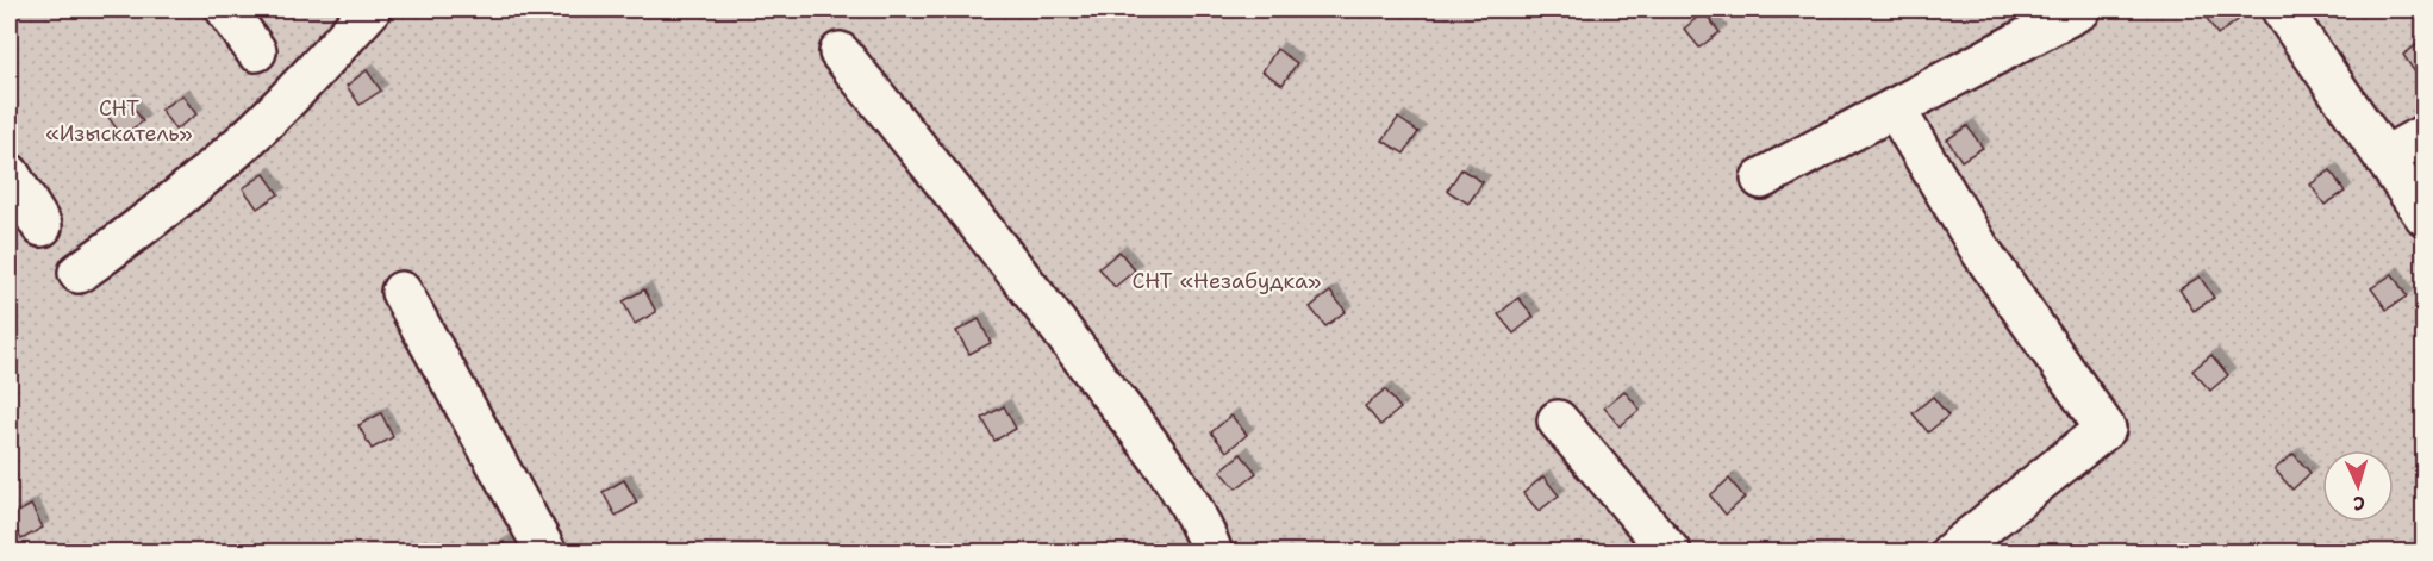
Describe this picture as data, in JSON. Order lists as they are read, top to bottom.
{
  "parks": ["СНТ «Изыскатель»", "СНТ «Незабудка»"],
  "north": "bottom"
}
